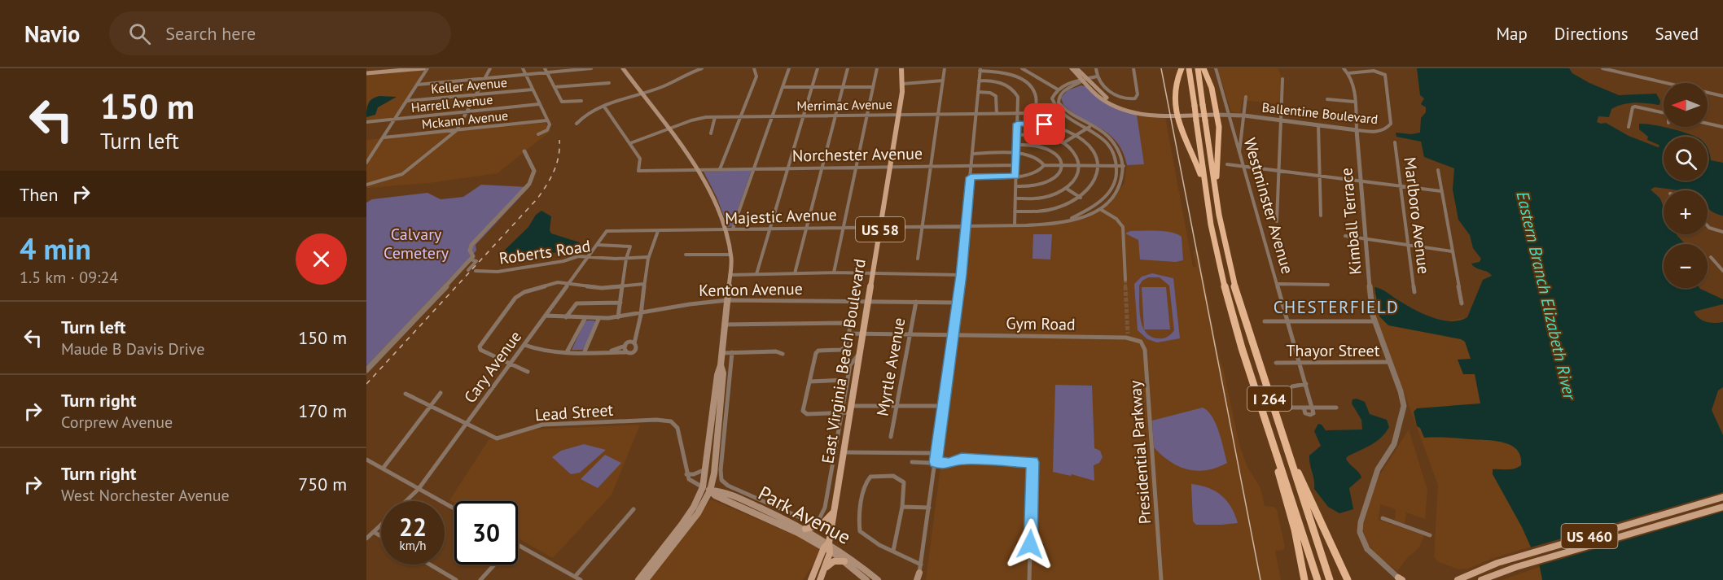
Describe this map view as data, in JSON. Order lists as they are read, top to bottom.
{
  "streets": {
    "highway": ["I 264"],
    "main road": [
      "Ballentine Boulevard",
      "US 58",
      "East Virginia Beach Boulevard",
      "Park Avenue",
      "US 460"
    ],
    "street": [
      "Keller Avenue",
      "Harrell Avenue",
      "Merrimac Avenue",
      "Mckann Avenue",
      "Norchester Avenue",
      "Westminster Avenue",
      "Marlboro Avenue",
      "Majestic Avenue",
      "Kimball Terrace",
      "Roberts Road",
      "Kenton Avenue",
      "Gym Road",
      "Thayor Street",
      "Cary Avenue",
      "Myrtle Avenue",
      "Lead Street",
      "Presidential Parkway"
    ]
  },
  "crossings": [
    ["Merrimac Avenue", "Norchester Avenue"],
    ["Merrimac Avenue", "East Virginia Beach Boulevard"],
    ["Ballentine Boulevard", "Westminster Avenue"],
    ["Ballentine Boulevard", "Kimball Terrace"],
    ["Norchester Avenue", "East Virginia Beach Boulevard"],
    ["Westminster Avenue", "Thayor Street"],
    ["Majestic Avenue", "East Virginia Beach Boulevard"],
    ["Majestic Avenue", "Cary Avenue"],
    ["Kimball Terrace", "Thayor Street"],
    ["Roberts Road", "Cary Avenue"],
    ["Kenton Avenue", "East Virginia Beach Boulevard"],
    ["Kenton Avenue", "Cary Avenue"],
    ["Kenton Avenue", "Myrtle Avenue"],
    ["Gym Road", "East Virginia Beach Boulevard"],
    ["Gym Road", "Myrtle Avenue"],
    ["Gym Road", "Presidential Parkway"],
    ["East Virginia Beach Boulevard", "Park Avenue"],
    ["Cary Avenue", "Lead Street"]
  ],
  "districts": ["CHESTERFIELD"],
  "water": ["Eastern Branch Elizabeth River"],
  "parks": ["Calvary Cemetery"],
  "north": "left",
  "page": {
    "header": "Navio",
    "search": "Search here",
    "nav": ["Map", "Directions", "Saved"],
    "turn": ["150 m", "Turn left"],
    "map_buttons": ["+", "−"],
    "then": "Then",
    "heading": ["4 min", "1.5 km · 09:24"],
    "list": [
      {
        "name": "Turn left",
        "note": "Maude B Davis Drive",
        "value": "150 m"
      },
      {
        "name": "Turn right",
        "note": "Corprew Avenue",
        "value": "170 m"
      },
      {
        "name": "Turn right",
        "note": "West Norchester Avenue",
        "value": "750 m"
      }
    ],
    "speed": "22 km/h",
    "limit": "30"
  }
}
